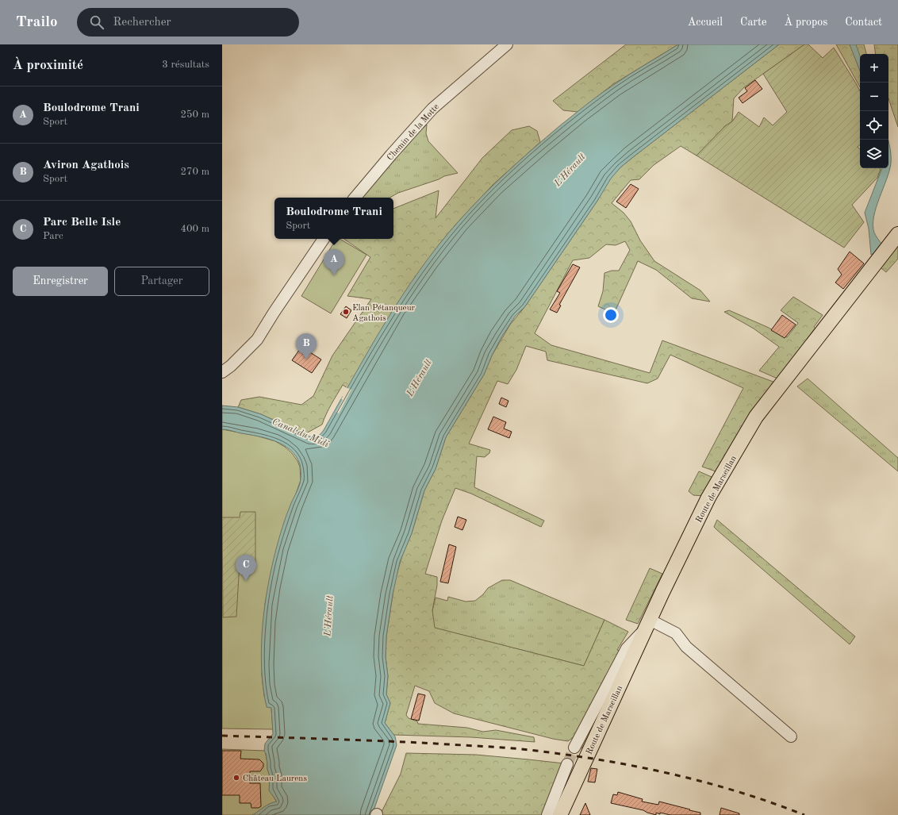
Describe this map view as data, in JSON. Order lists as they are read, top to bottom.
{
  "streets": {
    "main road": ["Route de Marseillan"],
    "street": ["Chemin de la Motte"]
  },
  "water": ["L'Hérault", "Canal du Midi"],
  "places": ["Elan Pétanqueur Agathois", "Château Laurens"],
  "page": {
    "header": "Trailo",
    "search": "Rechercher",
    "nav": [
      "Accueil",
      "Carte",
      "À propos",
      "Contact"
    ],
    "heading": ["À proximité", "3 résultats"],
    "map_buttons": ["+", "−"],
    "list": [
      {
        "mark": "A",
        "name": "Boulodrome Trani",
        "note": "Sport",
        "value": "250 m"
      },
      {
        "mark": "B",
        "name": "Aviron Agathois",
        "note": "Sport",
        "value": "270 m"
      },
      {
        "mark": "C",
        "name": "Parc Belle Isle",
        "note": "Parc",
        "value": "400 m"
      }
    ],
    "popup": ["Boulodrome Trani", "Sport"],
    "pins": ["A", "B", "C"],
    "buttons": ["Enregistrer", "Partager"]
  }
}
